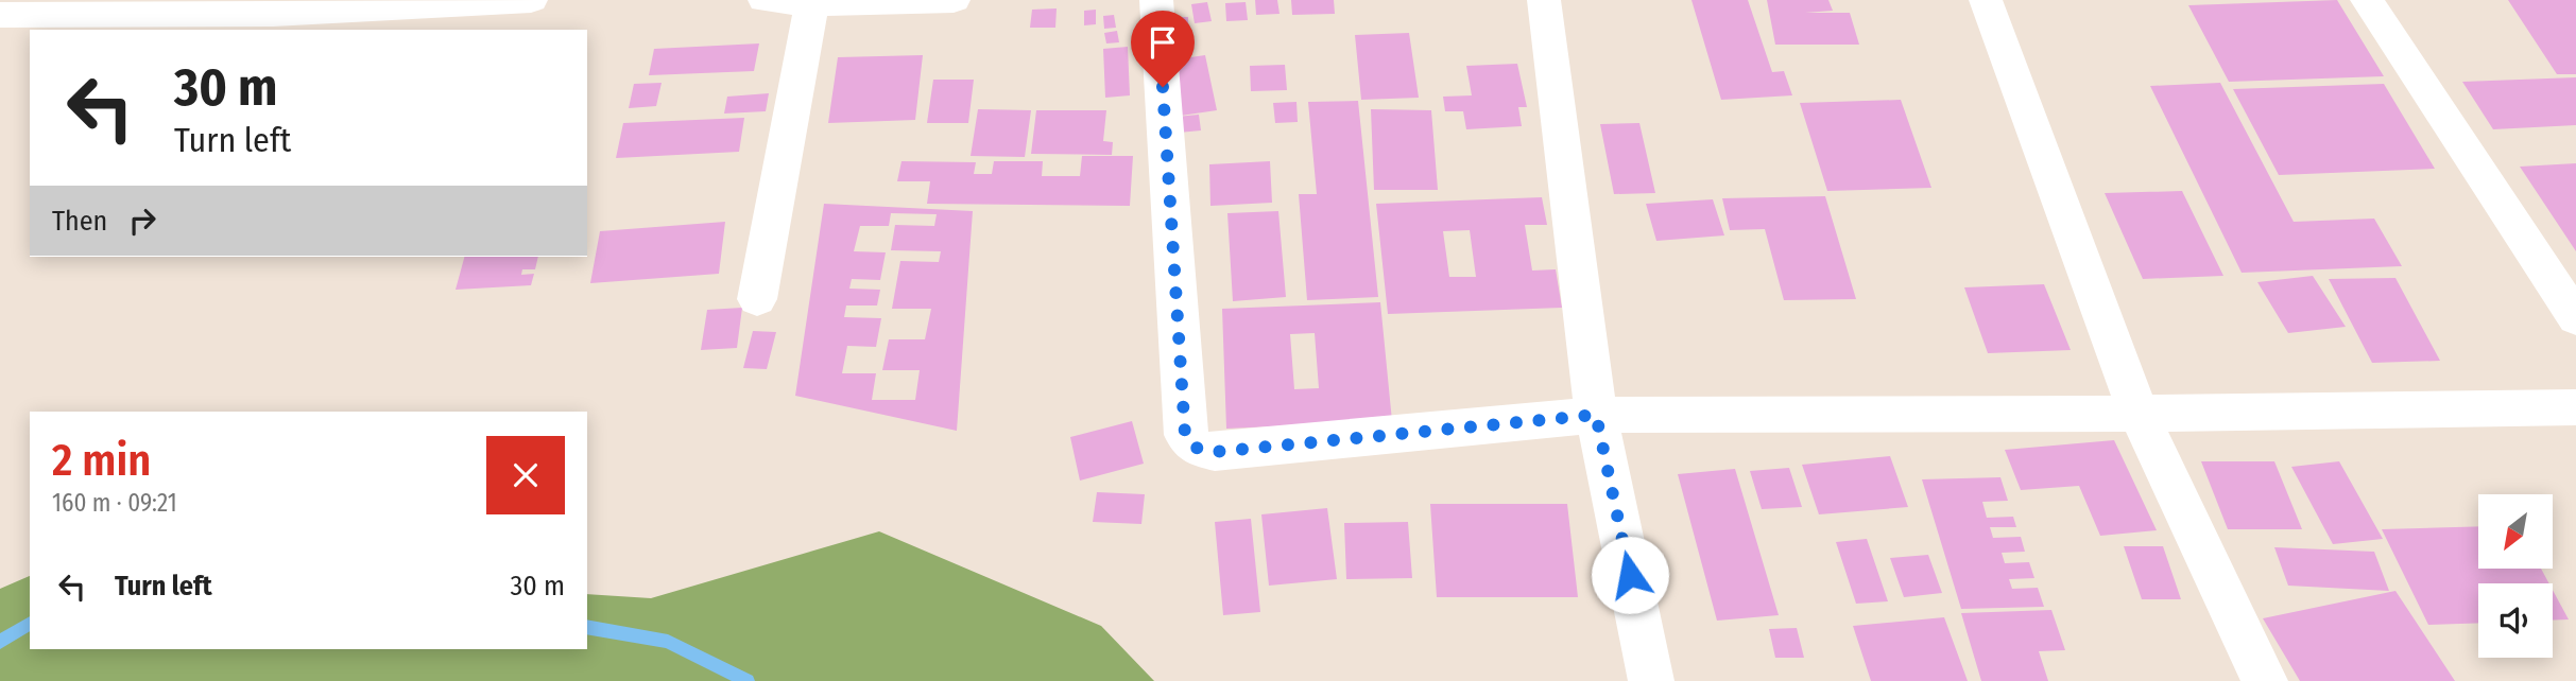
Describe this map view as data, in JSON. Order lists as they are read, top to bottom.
{
  "north": "bottom left",
  "page": {
    "turn": ["30 m", "Turn left"],
    "then": "Then",
    "heading": ["2 min", "160 m · 09:21"],
    "list": [
      {
        "name": "Turn left",
        "value": "30 m"
      }
    ]
  }
}
